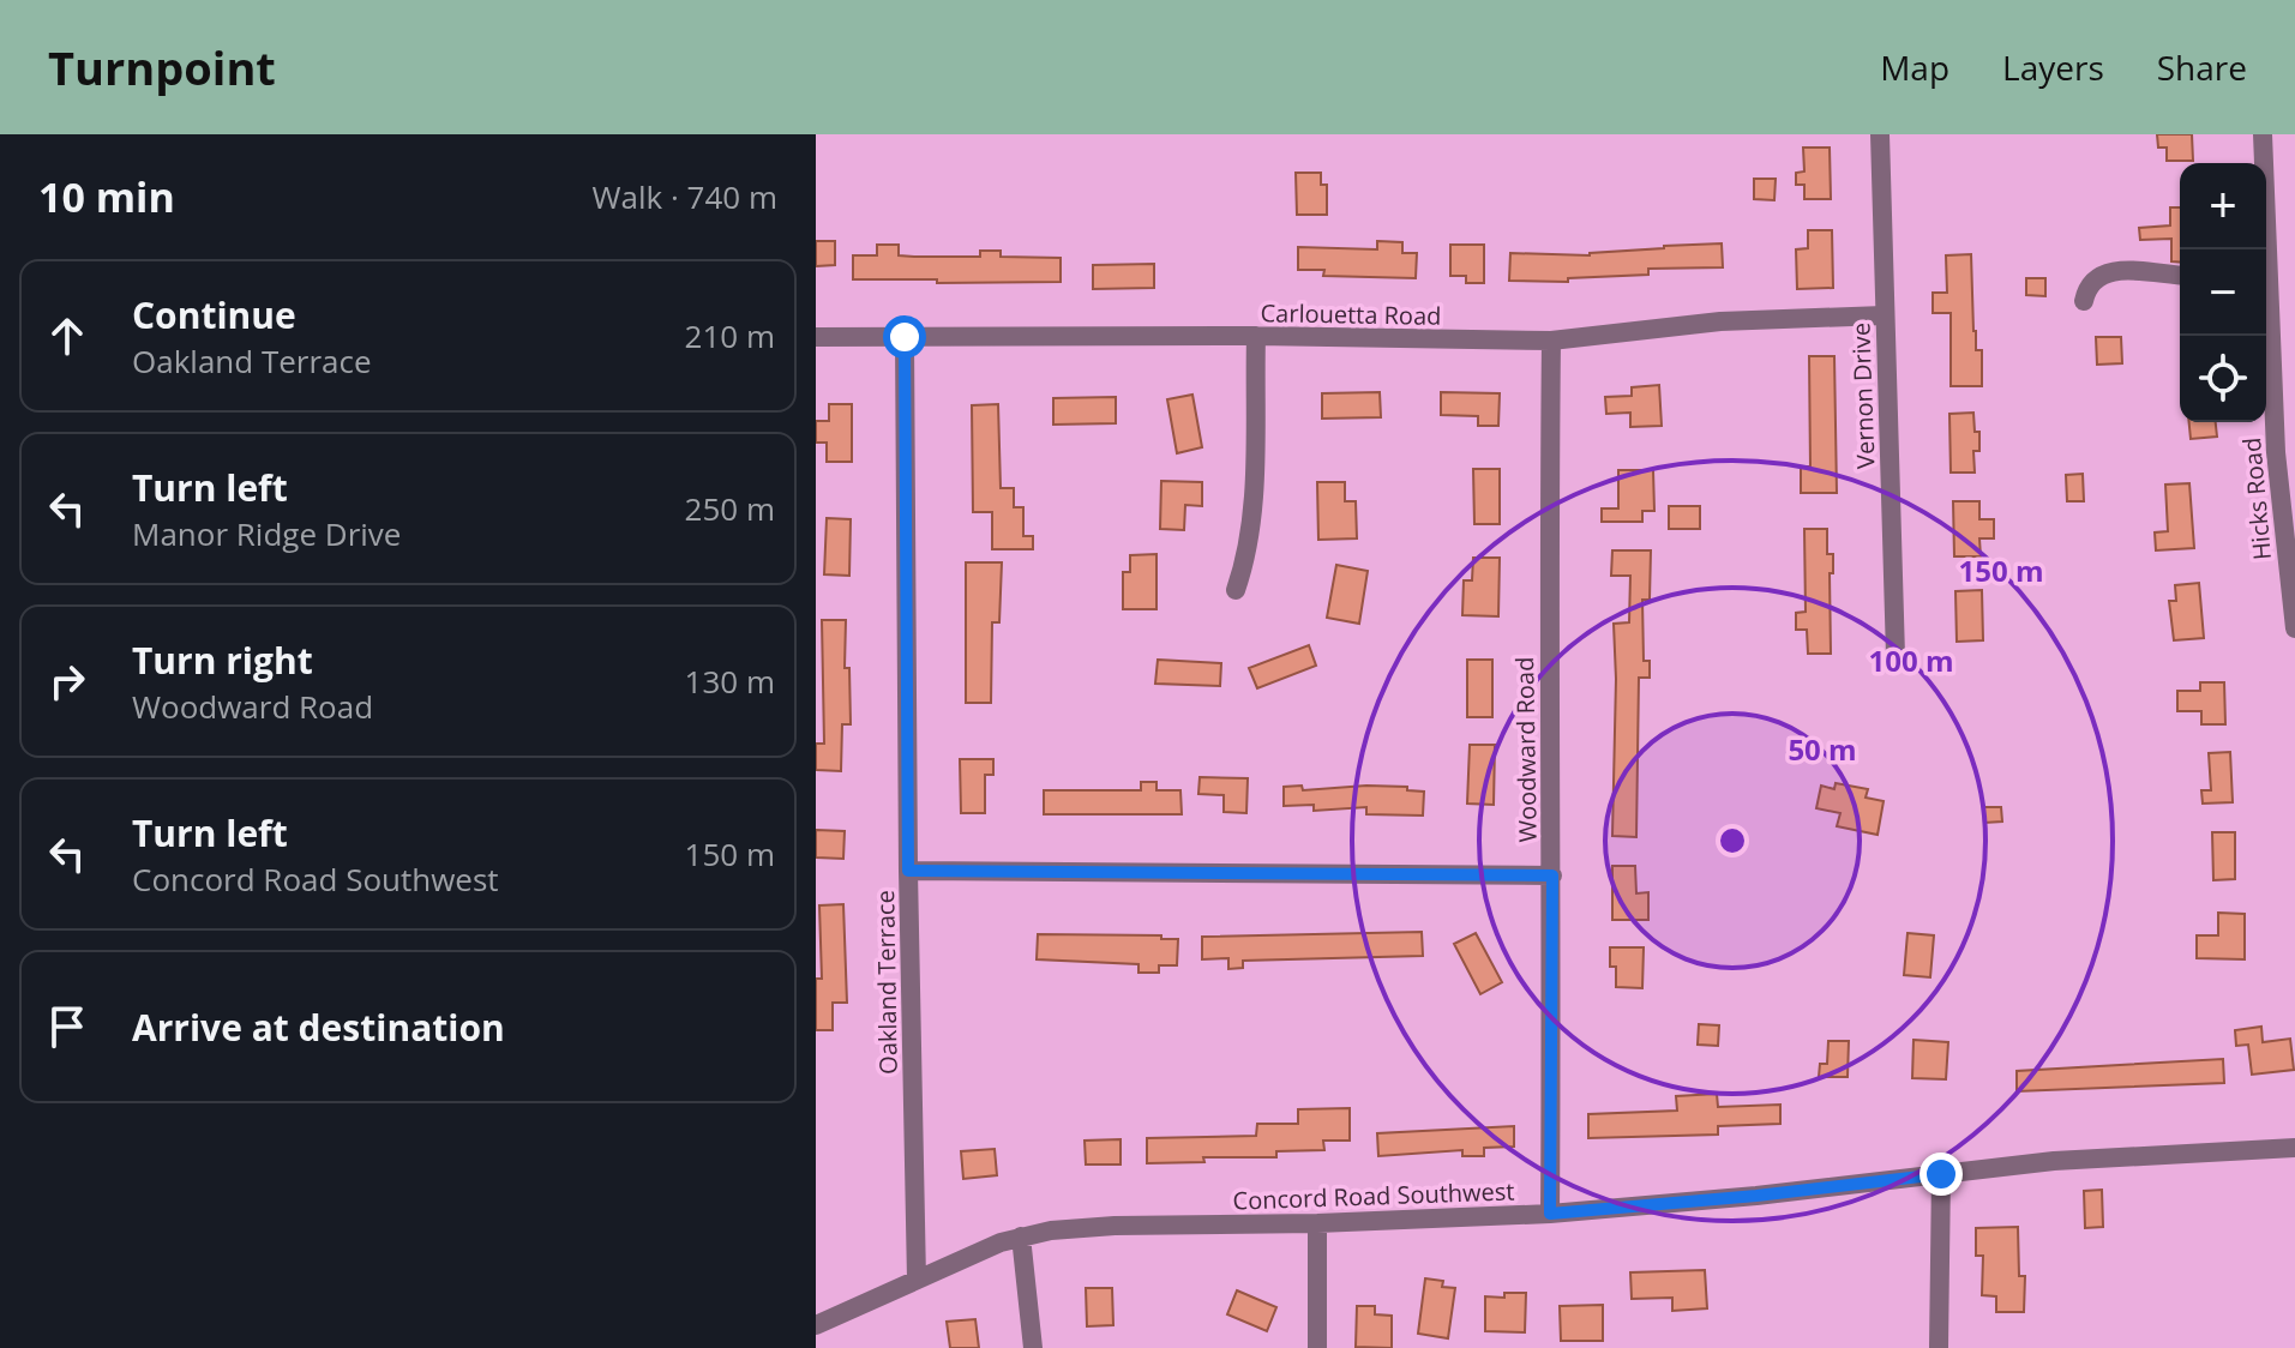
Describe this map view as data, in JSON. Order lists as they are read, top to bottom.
{
  "streets": {
    "street": [
      "Carlouetta Road",
      "Vernon Drive",
      "Hicks Road",
      "Woodward Road",
      "Oakland Terrace",
      "Concord Road Southwest"
    ]
  },
  "crossings": [
    ["Carlouetta Road", "Vernon Drive"],
    ["Carlouetta Road", "Woodward Road"],
    ["Carlouetta Road", "Oakland Terrace"],
    ["Woodward Road", "Concord Road Southwest"],
    ["Oakland Terrace", "Concord Road Southwest"]
  ],
  "page": {
    "header": "Turnpoint",
    "nav": ["Map", "Layers", "Share"],
    "heading": ["10 min", "Walk · 740 m"],
    "map_buttons": ["+", "−"],
    "list": [
      ["Continue", "Oakland Terrace", "210 m"],
      ["Turn left", "Manor Ridge Drive", "250 m"],
      ["Turn right", "Woodward Road", "130 m"],
      ["Turn left", "Concord Road Southwest", "150 m"],
      "Arrive at destination"
    ]
  },
  "rings": ["150 m", "100 m", "50 m"]
}
